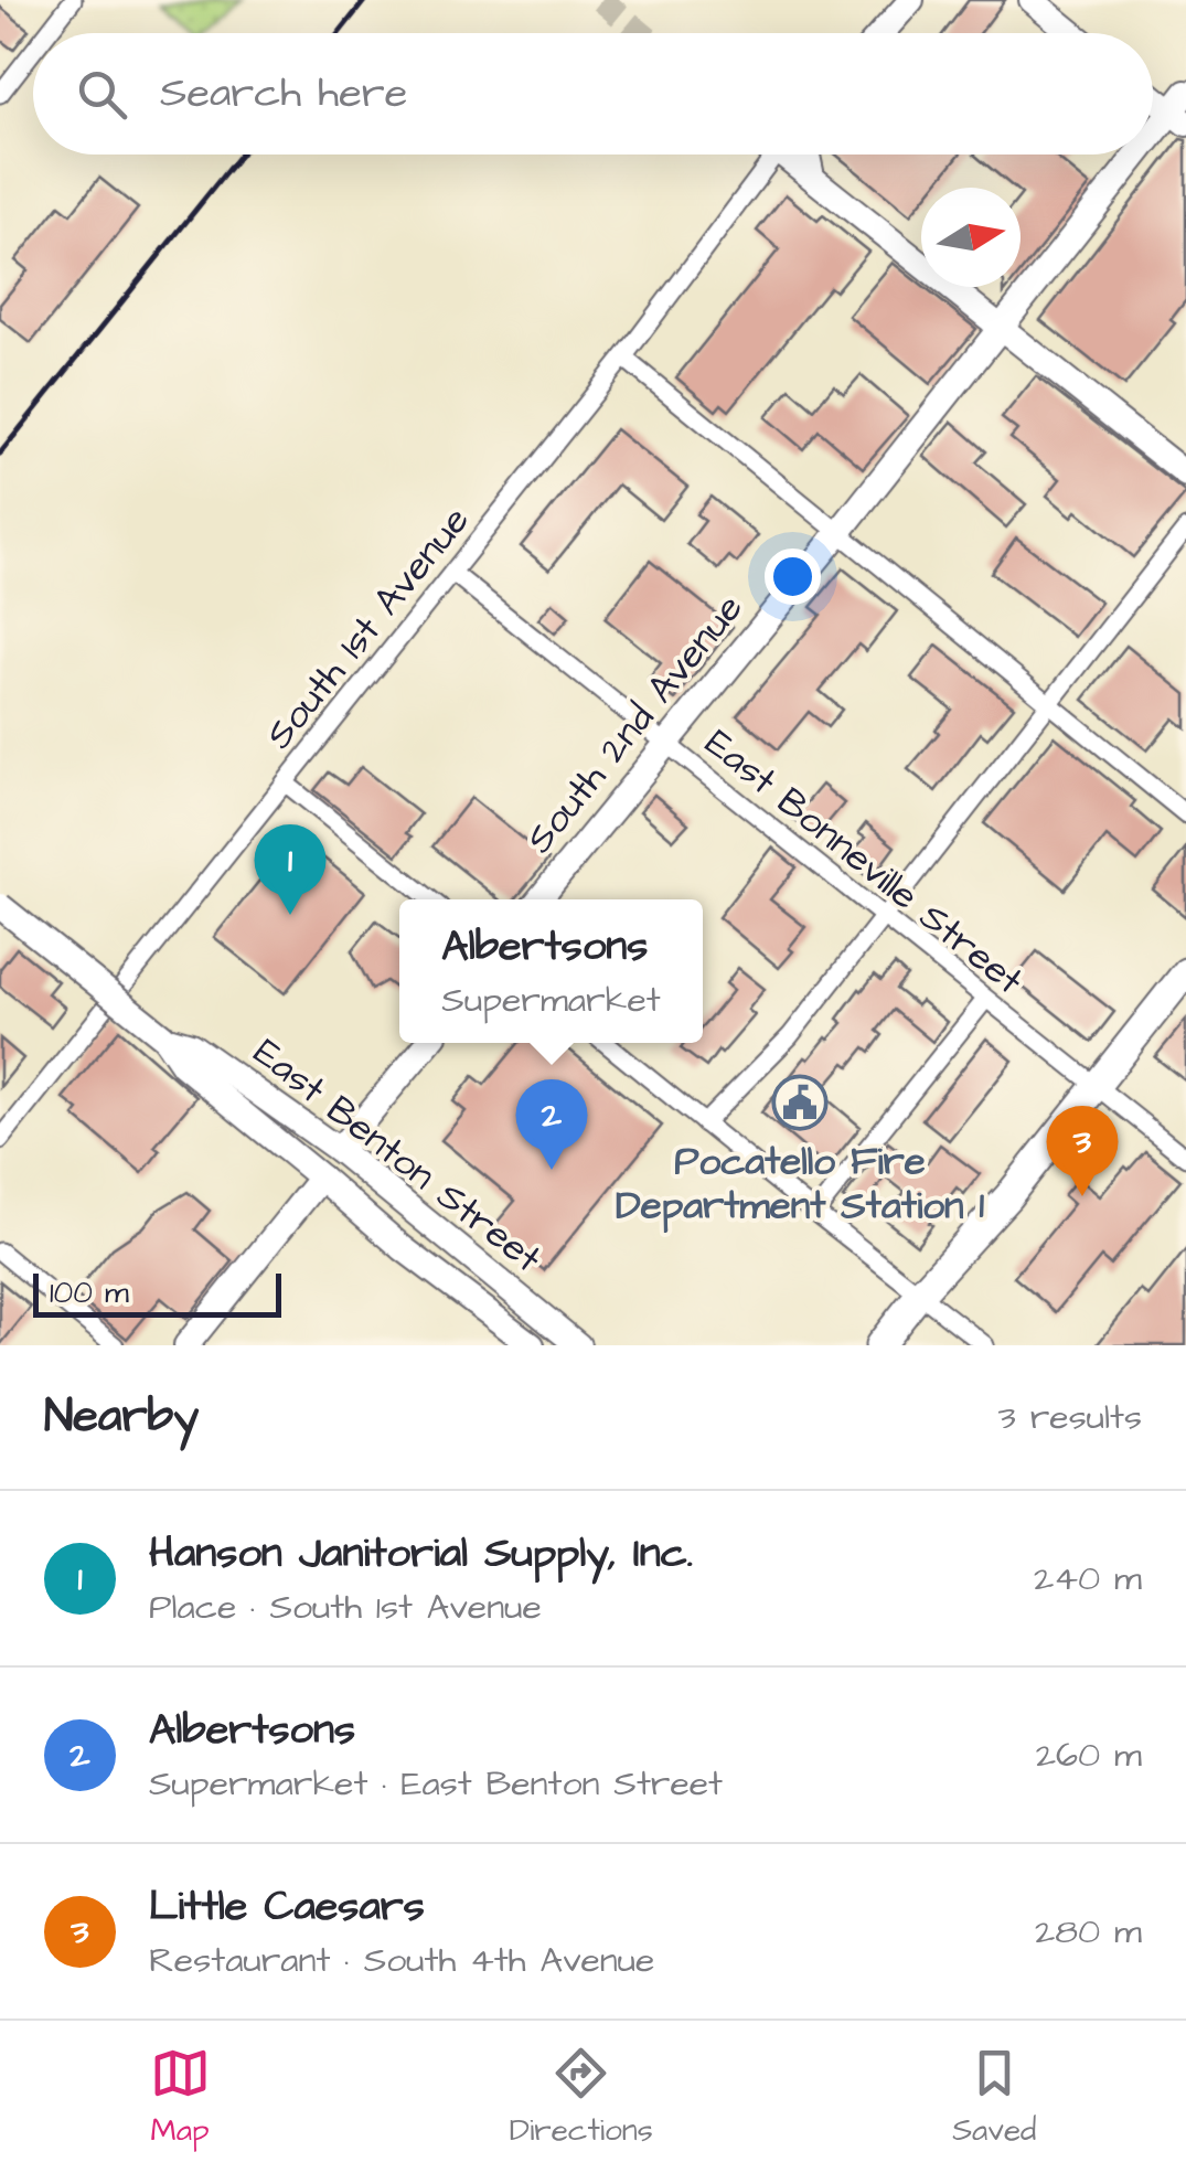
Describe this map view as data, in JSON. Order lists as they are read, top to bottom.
{
  "streets": {
    "street": [
      "South 1st Avenue",
      "South 2nd Avenue",
      "East Bonneville Street",
      "East Benton Street"
    ]
  },
  "crossings": [
    ["South 1st Avenue", "East Bonneville Street"],
    ["South 2nd Avenue", "East Bonneville Street"]
  ],
  "places": {
    "public building": ["Pocatello Fire Department Station 1"]
  },
  "scale_bar": "100 m",
  "north": "right",
  "page": {
    "search": "Search here",
    "pins": ["1", "2", "3"],
    "popup": ["Albertsons", "Supermarket"],
    "scale": "100 m",
    "heading": ["Nearby", "3 results"],
    "list": [
      {
        "mark": "1",
        "name": "Hanson Janitorial Supply, Inc.",
        "note": "Place · South 1st Avenue",
        "value": "240 m"
      },
      {
        "mark": "2",
        "name": "Albertsons",
        "note": "Supermarket · East Benton Street",
        "value": "260 m"
      },
      {
        "mark": "3",
        "name": "Little Caesars",
        "note": "Restaurant · South 4th Avenue",
        "value": "280 m"
      }
    ],
    "nav": ["Map", "Directions", "Saved"]
  }
}
